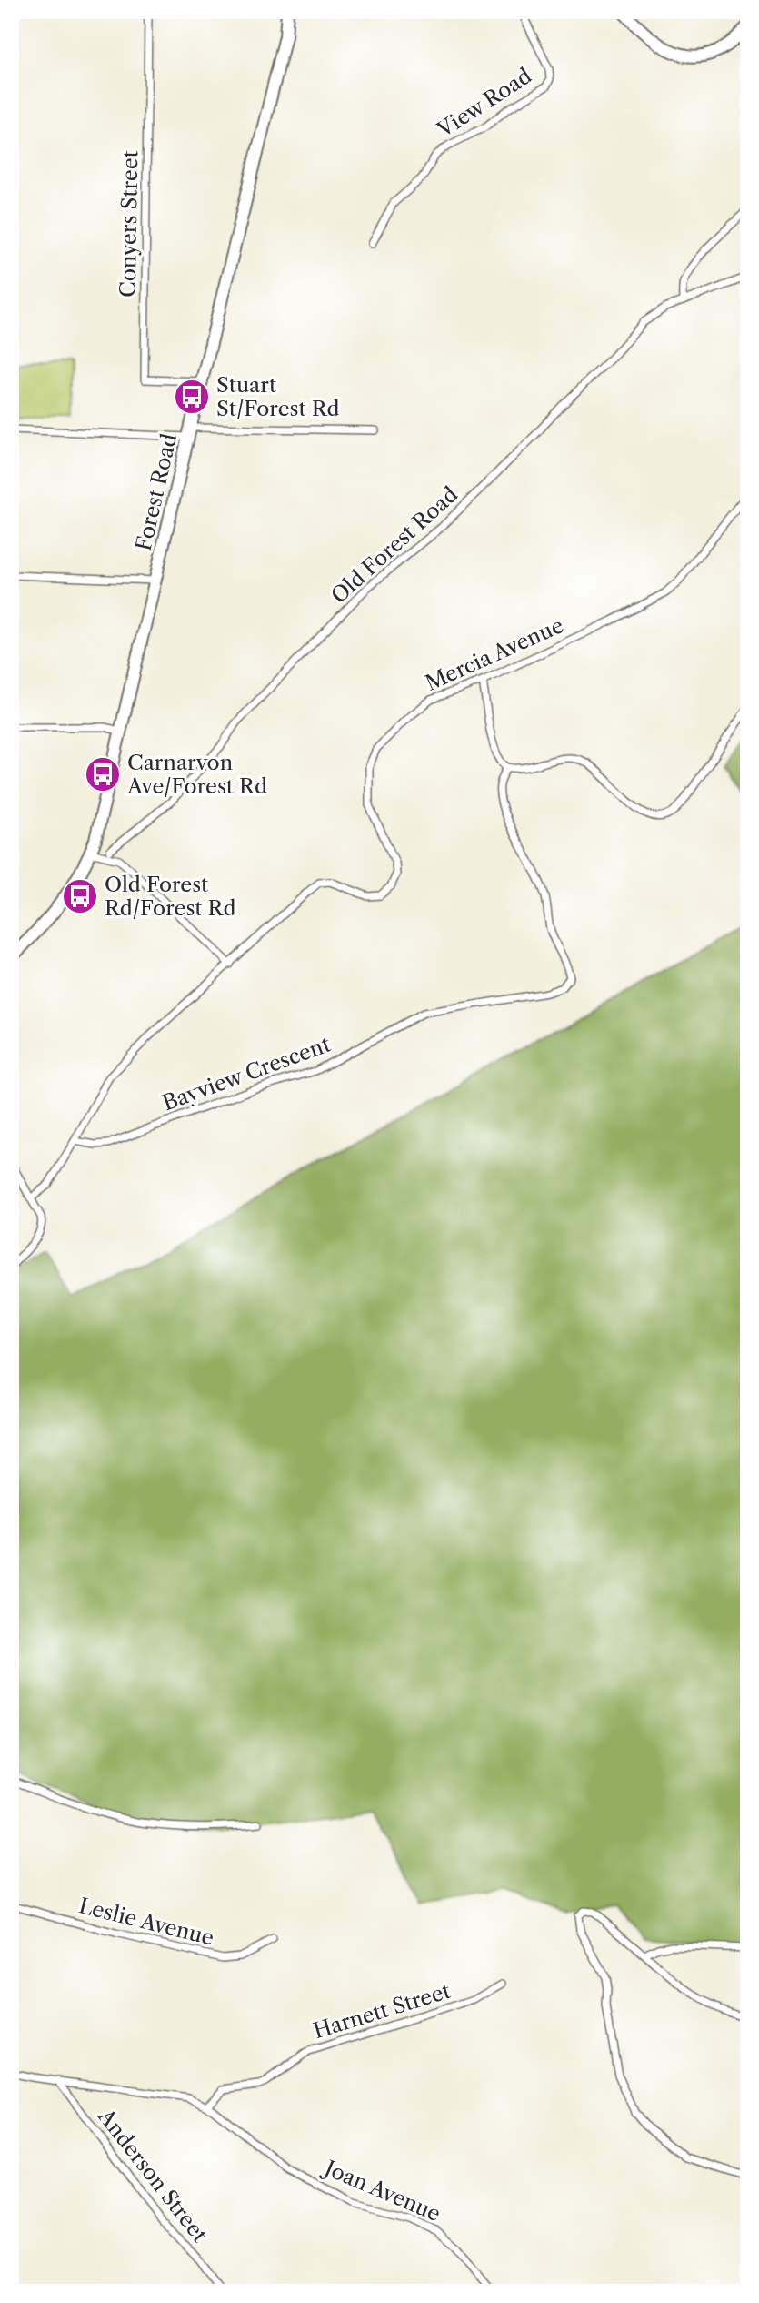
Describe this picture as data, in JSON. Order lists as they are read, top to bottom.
{
  "streets": {
    "main road": ["Forest Road"],
    "street": [
      "View Road",
      "Conyers Street",
      "Old Forest Road",
      "Mercia Avenue",
      "Bayview Crescent",
      "Leslie Avenue",
      "Harnett Street",
      "Anderson Street",
      "Joan Avenue"
    ]
  },
  "crossings": [
    ["Conyers Street", "Forest Road"],
    ["Mercia Avenue", "Bayview Crescent"],
    ["Harnett Street", "Joan Avenue"]
  ],
  "places": {
    "bus stop": ["Stuart St/Forest Rd", "Carnarvon Ave/Forest Rd", "Old Forest Rd/Forest Rd"]
  }
}
